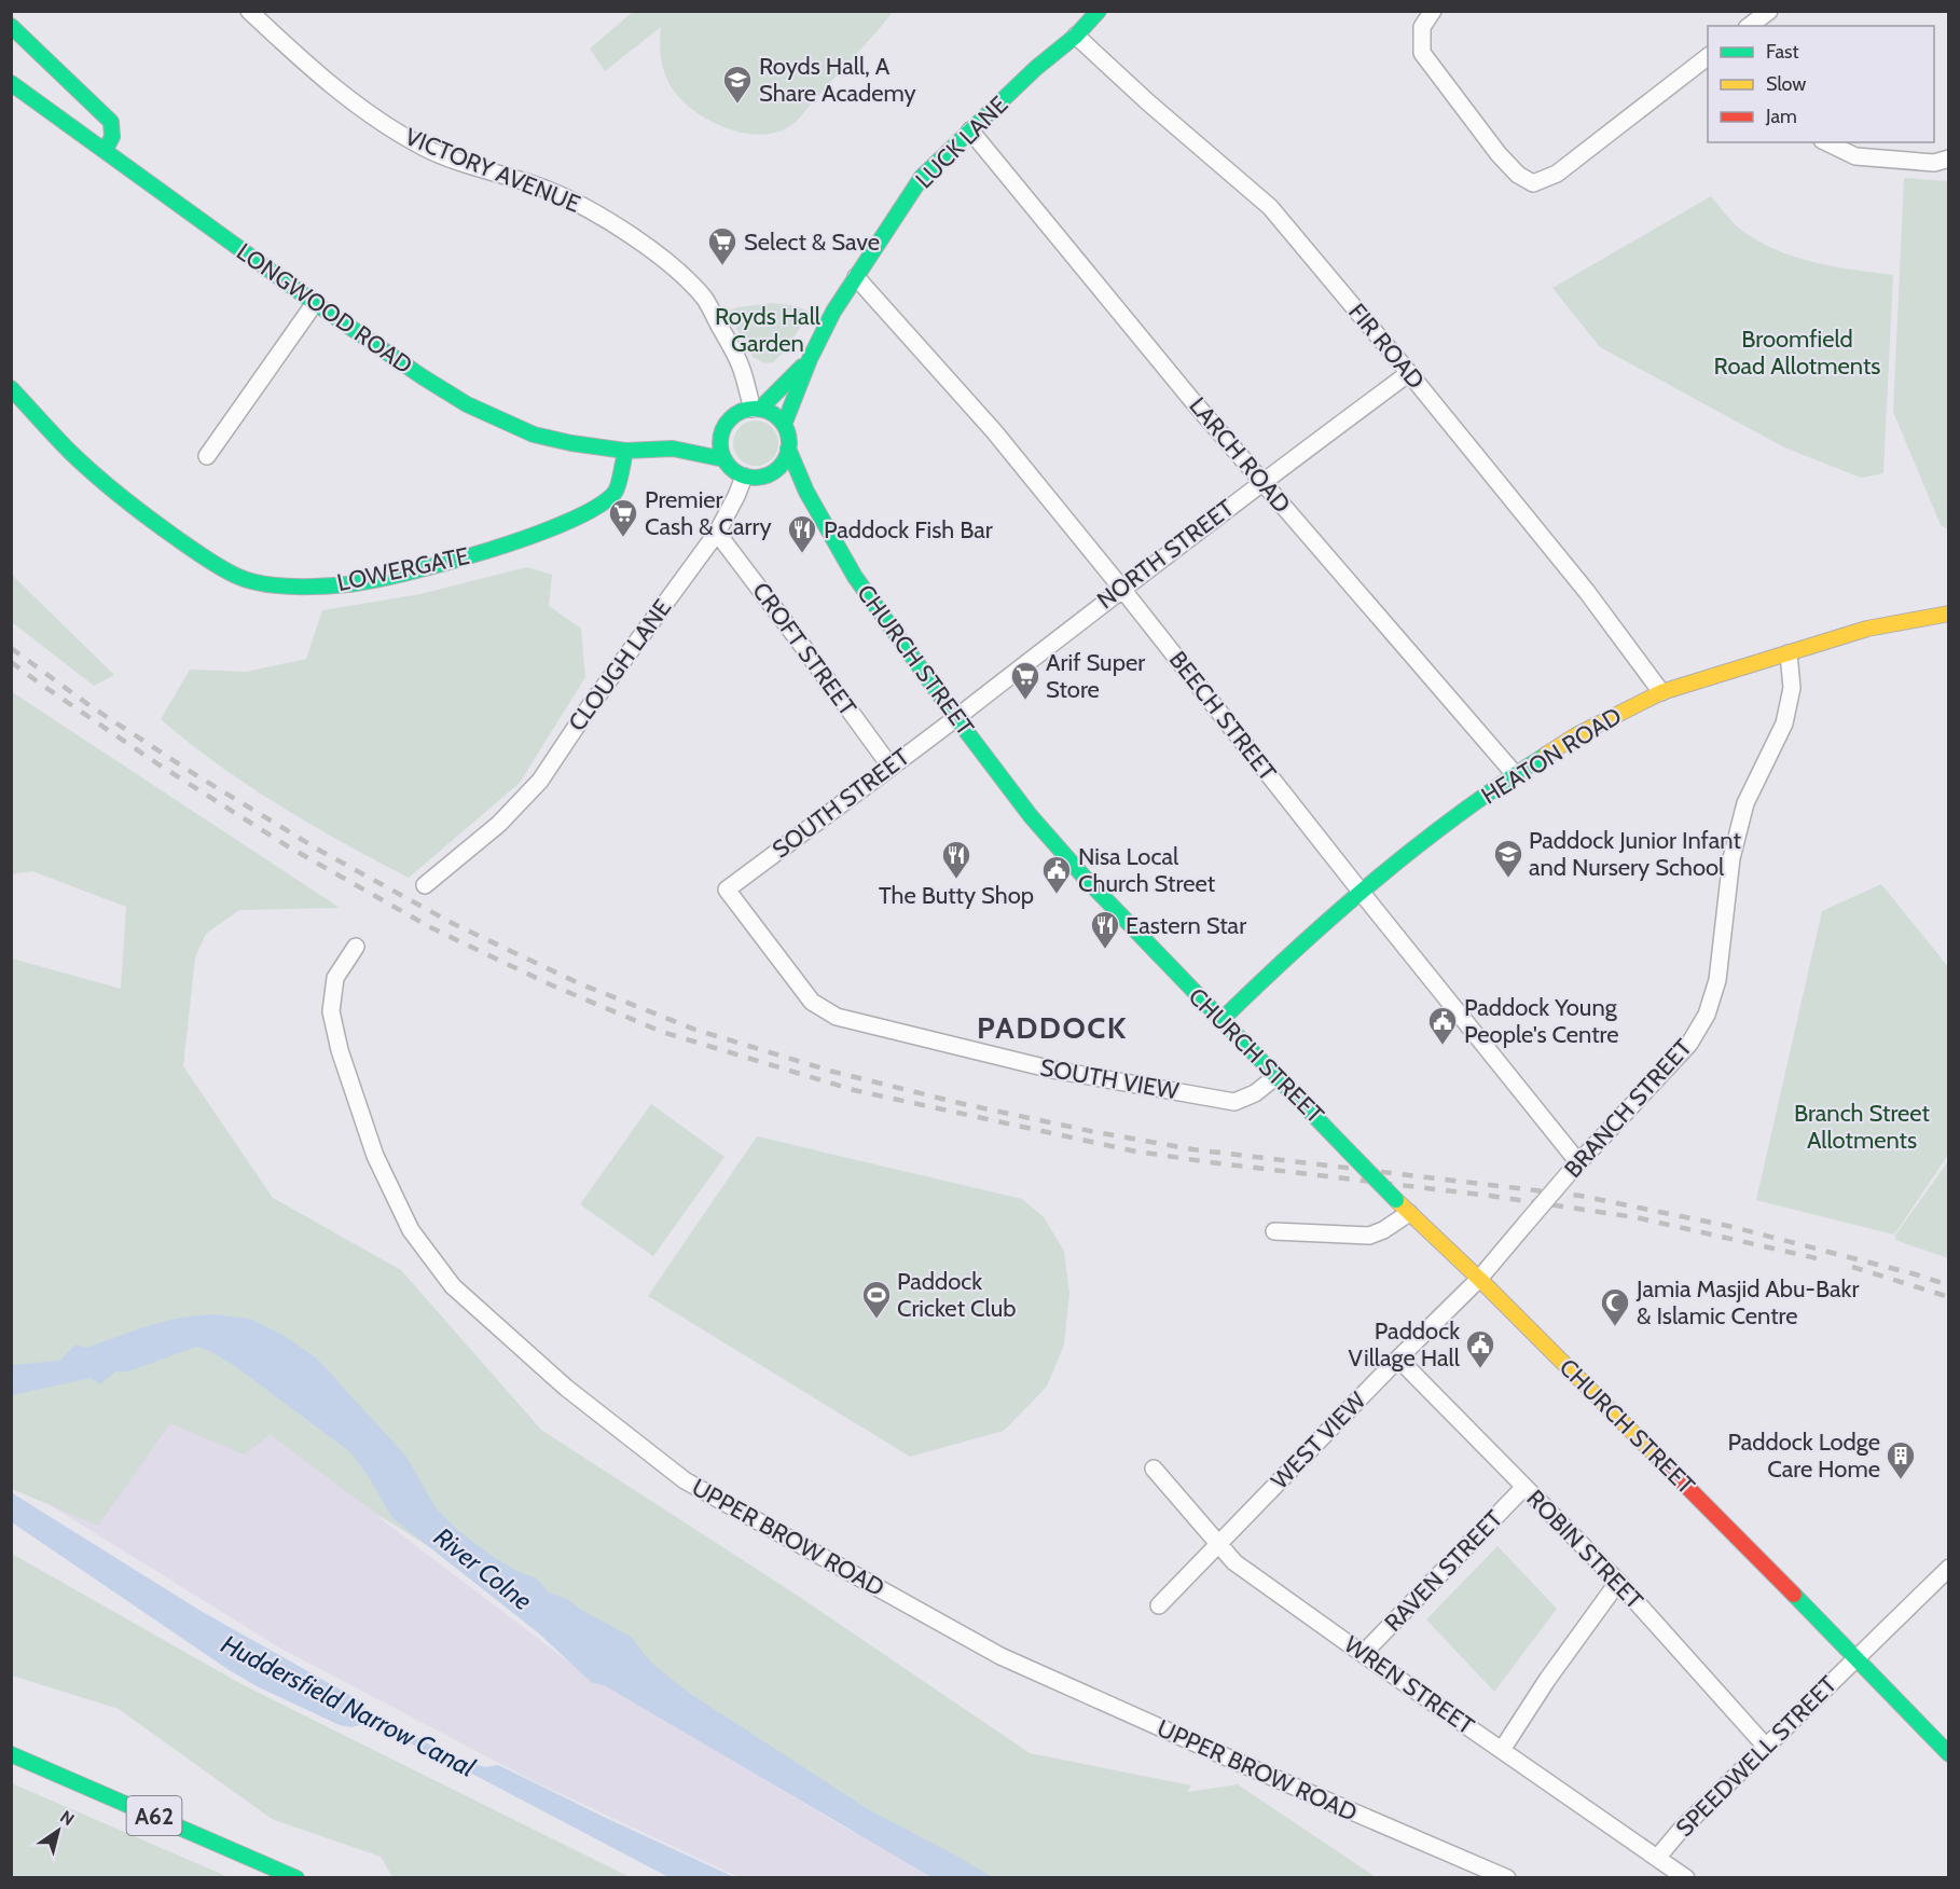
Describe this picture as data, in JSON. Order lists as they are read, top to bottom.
{
  "streets": {
    "street": [
      "LUCK LANE",
      "VICTORY AVENUE",
      "LONGWOOD ROAD",
      "FIR ROAD",
      "LARCH ROAD",
      "NORTH STREET",
      "LOWERGATE",
      "CROFT STREET",
      "CHURCH STREET",
      "CLOUGH LANE",
      "BEECH STREET",
      "HEATON ROAD",
      "SOUTH STREET",
      "SOUTH VIEW",
      "BRANCH STREET",
      "WEST VIEW",
      "UPPER BROW ROAD",
      "ROBIN STREET",
      "RAVEN STREET",
      "WREN STREET",
      "SPEEDWELL STREET",
      "A62"
    ]
  },
  "crossings": [
    ["LUCK LANE", "VICTORY AVENUE"],
    ["LUCK LANE", "LONGWOOD ROAD"],
    ["LUCK LANE", "FIR ROAD"],
    ["LUCK LANE", "LARCH ROAD"],
    ["LUCK LANE", "CHURCH STREET"],
    ["LUCK LANE", "CLOUGH LANE"],
    ["LUCK LANE", "BEECH STREET"],
    ["VICTORY AVENUE", "LONGWOOD ROAD"],
    ["VICTORY AVENUE", "CHURCH STREET"],
    ["VICTORY AVENUE", "CLOUGH LANE"],
    ["LONGWOOD ROAD", "LOWERGATE"],
    ["LONGWOOD ROAD", "CHURCH STREET"],
    ["LONGWOOD ROAD", "CLOUGH LANE"],
    ["FIR ROAD", "NORTH STREET"],
    ["FIR ROAD", "HEATON ROAD"],
    ["LARCH ROAD", "NORTH STREET"],
    ["LARCH ROAD", "HEATON ROAD"],
    ["NORTH STREET", "CHURCH STREET"],
    ["NORTH STREET", "BEECH STREET"],
    ["NORTH STREET", "SOUTH STREET"],
    ["CROFT STREET", "CLOUGH LANE"],
    ["CROFT STREET", "SOUTH STREET"],
    ["CHURCH STREET", "CLOUGH LANE"],
    ["CHURCH STREET", "HEATON ROAD"],
    ["CHURCH STREET", "SOUTH STREET"],
    ["CHURCH STREET", "SOUTH VIEW"],
    ["CHURCH STREET", "BRANCH STREET"],
    ["CHURCH STREET", "WEST VIEW"],
    ["CHURCH STREET", "SPEEDWELL STREET"],
    ["BEECH STREET", "HEATON ROAD"],
    ["BEECH STREET", "BRANCH STREET"],
    ["HEATON ROAD", "BRANCH STREET"],
    ["SOUTH STREET", "SOUTH VIEW"],
    ["BRANCH STREET", "WEST VIEW"],
    ["WEST VIEW", "ROBIN STREET"],
    ["WEST VIEW", "WREN STREET"],
    ["ROBIN STREET", "RAVEN STREET"],
    ["ROBIN STREET", "SPEEDWELL STREET"],
    ["RAVEN STREET", "WREN STREET"],
    ["WREN STREET", "SPEEDWELL STREET"]
  ],
  "districts": ["PADDOCK"],
  "water": ["River Colne", "Huddersfield Narrow Canal"],
  "parks": ["Royds Hall Garden", "Broomfield Road Allotments", "Branch Street Allotments"],
  "places": {
    "school or university": ["Royds Hall, A Share Academy", "Paddock Junior Infant and Nursery School"],
    "supermarket": ["Select & Save", "Premier Cash & Carry", "Arif Super Store"],
    "restaurant": ["Paddock Fish Bar", "The Butty Shop", "Eastern Star"],
    "public building": ["Nisa Local Church Street", "Paddock Young People's Centre", "Paddock Village Hall"],
    "sports": ["Paddock Cricket Club"],
    "mosque": ["Jamia Masjid Abu-Bakr & Islamic Centre"],
    "building": ["Paddock Lodge Care Home"]
  },
  "legend": ["Fast", "Slow", "Jam"],
  "north": "top right"
}
